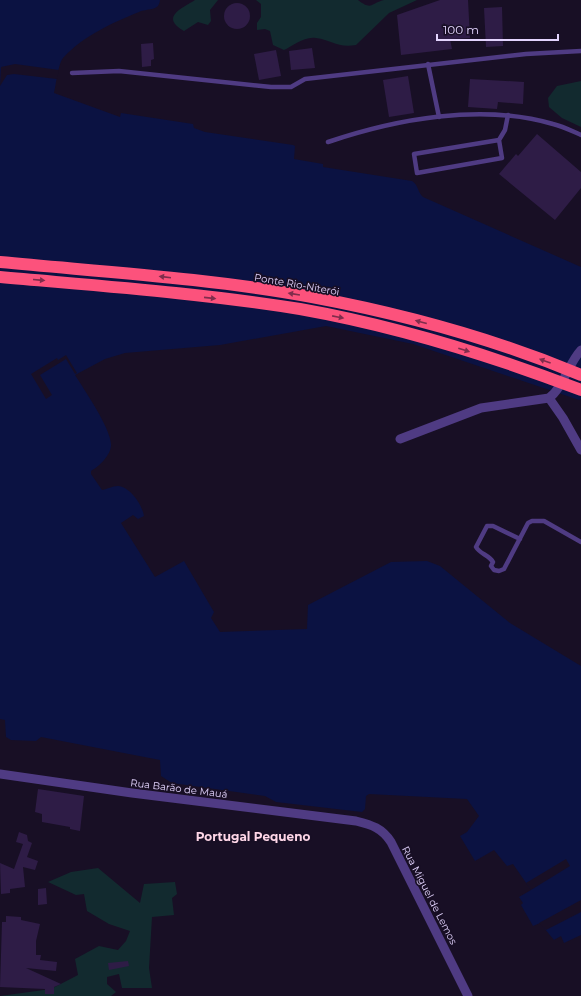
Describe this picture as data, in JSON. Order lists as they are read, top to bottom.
{
  "streets": {
    "highway": ["Ponte Rio-Niterói"],
    "street": ["Rua Barão de Mauá", "Rua Miguel de Lemos"]
  },
  "crossings": [
    ["Rua Barão de Mauá", "Rua Miguel de Lemos"]
  ],
  "districts": ["Portugal Pequeno"],
  "scale_bar": "100 m"
}
